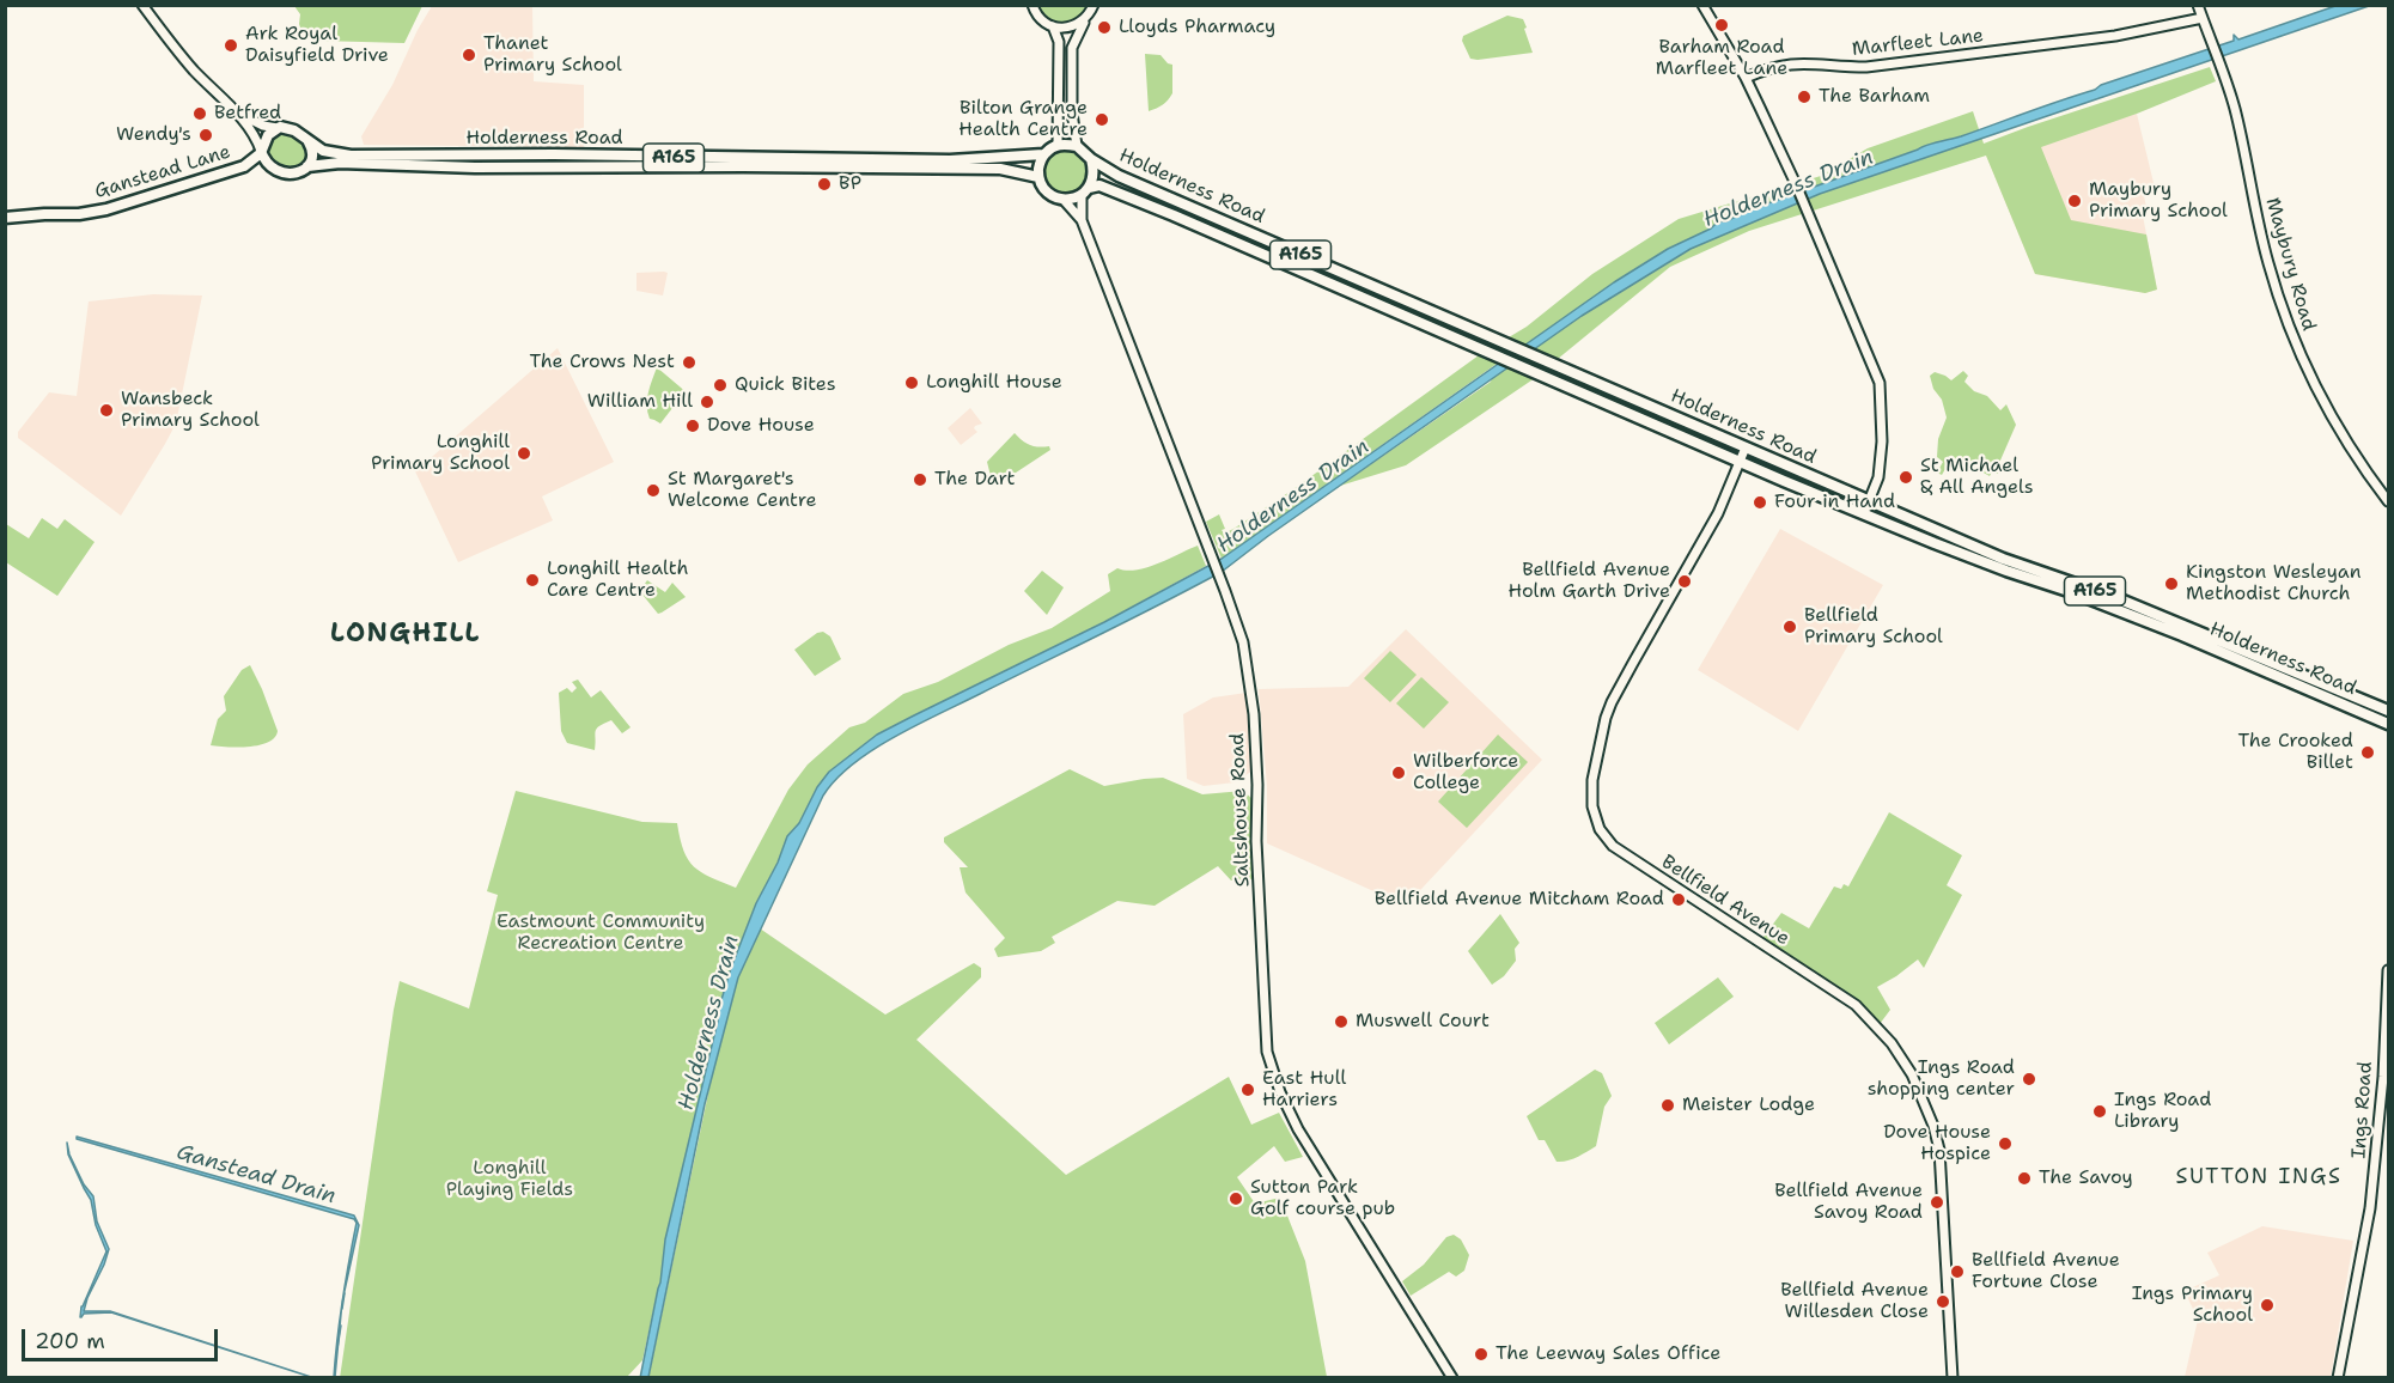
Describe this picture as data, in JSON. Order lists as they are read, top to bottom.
{
  "streets": {
    "highway": ["Holderness Road", "A165", "Ganstead Lane"],
    "street": [
      "Marfleet Lane",
      "Maybury Road",
      "Saltshouse Road",
      "Bellfield Avenue",
      "Ings Road"
    ]
  },
  "crossings": [
    ["Marfleet Lane", "Maybury Road"],
    ["Holderness Road", "A165"],
    ["Holderness Road", "Ganstead Lane"],
    ["Holderness Road", "Saltshouse Road"],
    ["Holderness Road", "Bellfield Avenue"],
    ["A165", "Ganstead Lane"],
    ["A165", "Saltshouse Road"]
  ],
  "districts": ["LONGHILL", "SUTTON INGS"],
  "water": ["Holderness Drain", "Ganstead Drain"],
  "parks": ["Eastmount Community Recreation Centre", "Longhill Playing Fields"],
  "places": [
    "Barham Road Marfleet Lane",
    "Lloyds Pharmacy",
    "Ark Royal Daisyfield Drive",
    "Thanet Primary School",
    "The Barham",
    "Betfred",
    "Bilton Grange Health Centre",
    "Wendy's",
    "BP",
    "Maybury Primary School",
    "The Crows Nest",
    "Longhill House",
    "Quick Bites",
    "William Hill",
    "Wansbeck Primary School",
    "Dove House",
    "Longhill Primary School",
    "St Michael & All Angels",
    "The Dart",
    "St Margaret's Welcome Centre",
    "Four in Hand",
    "Longhill Health Care Centre",
    "Bellfield Avenue Holm Garth Drive",
    "Kingston Wesleyan Methodist Church",
    "Bellfield Primary School",
    "The Crooked Billet",
    "Wilberforce College",
    "Bellfield Avenue Mitcham Road",
    "Muswell Court",
    "Ings Road shopping center",
    "East Hull Harriers",
    "Meister Lodge",
    "Ings Road Library",
    "Dove House Hospice",
    "The Savoy",
    "Sutton Park Golf course pub",
    "Bellfield Avenue Savoy Road",
    "Bellfield Avenue Fortune Close",
    "Bellfield Avenue Willesden Close",
    "Ings Primary School",
    "The Leeway Sales Office"
  ],
  "scale_bar": "200 m"
}
